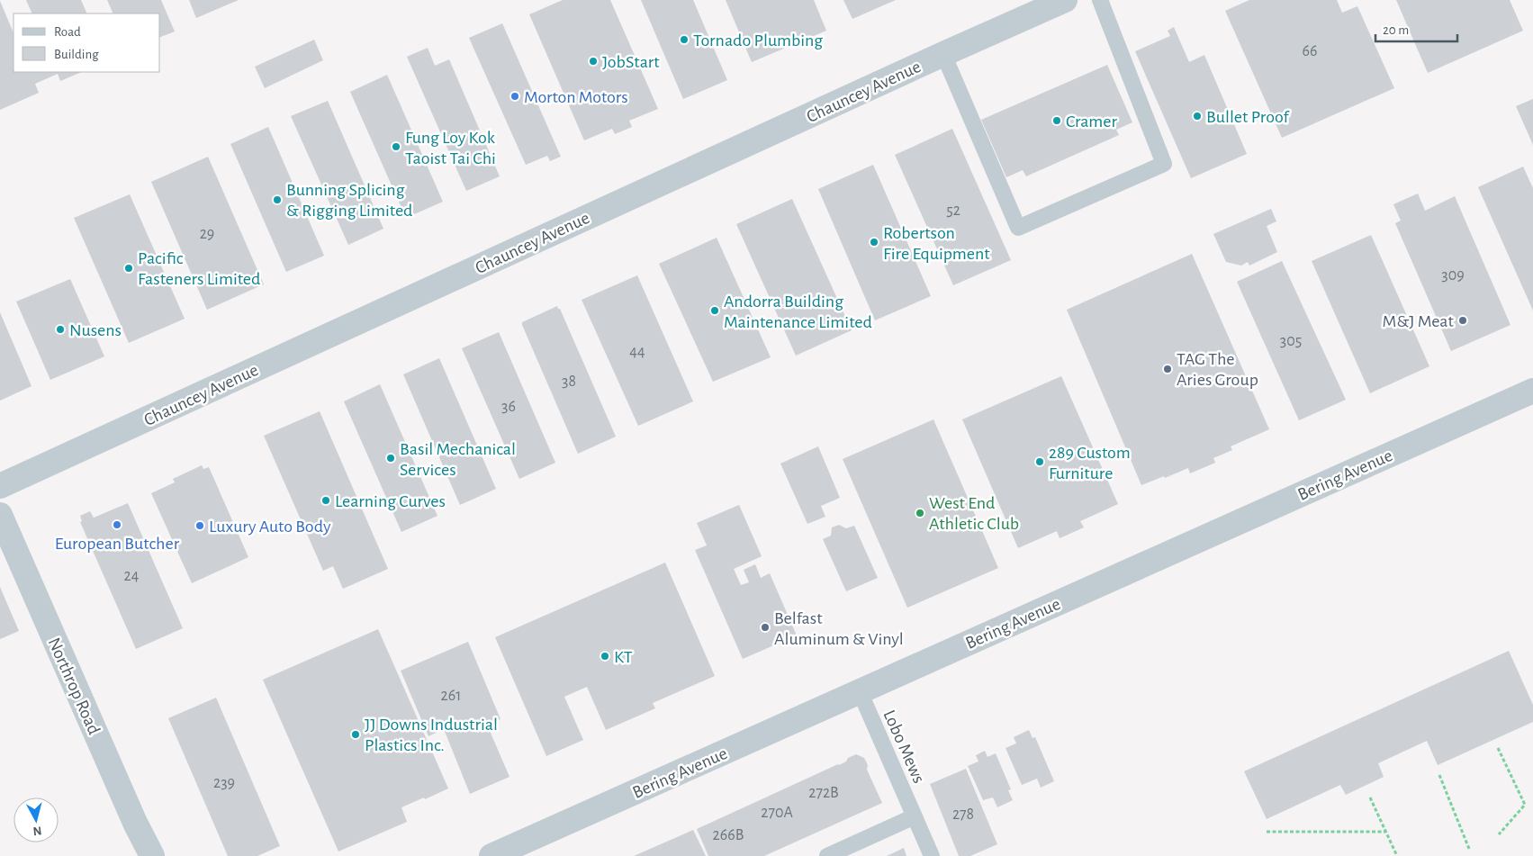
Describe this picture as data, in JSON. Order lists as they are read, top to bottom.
{
  "streets": {
    "street": ["Chauncey Avenue", "Bering Avenue", "Northrop Road"],
    "lane": ["Lobo Mews"]
  },
  "crossings": [
    ["Bering Avenue", "Lobo Mews"]
  ],
  "places": [
    "Tornado Plumbing",
    "JobStart",
    "Morton Motors",
    "Bullet Proof",
    "Cramer",
    "Fung Loy Kok Taoist Tai Chi",
    "Bunning Splicing & Rigging Limited",
    "Robertson Fire Equipment",
    "Pacific Fasteners Limited",
    "Andorra Building Maintenance Limited",
    "M&J Meat",
    "Nusens",
    "TAG The Aries Group",
    "Basil Mechanical Services",
    "289 Custom Furniture",
    "Learning Curves",
    "West End Athletic Club",
    "European Butcher",
    "Luxury Auto Body",
    "Belfast Aluminum & Vinyl",
    "KT",
    "JJ Downs Industrial Plastics Inc."
  ],
  "house_numbers": [
    "66",
    "52",
    "29",
    "309",
    "305",
    "44",
    "38",
    "36",
    "24",
    "261",
    "239",
    "272B",
    "270A",
    "278",
    "266B"
  ],
  "legend": ["Road", "Building"],
  "scale_bar": "20 m",
  "north": "bottom"
}
